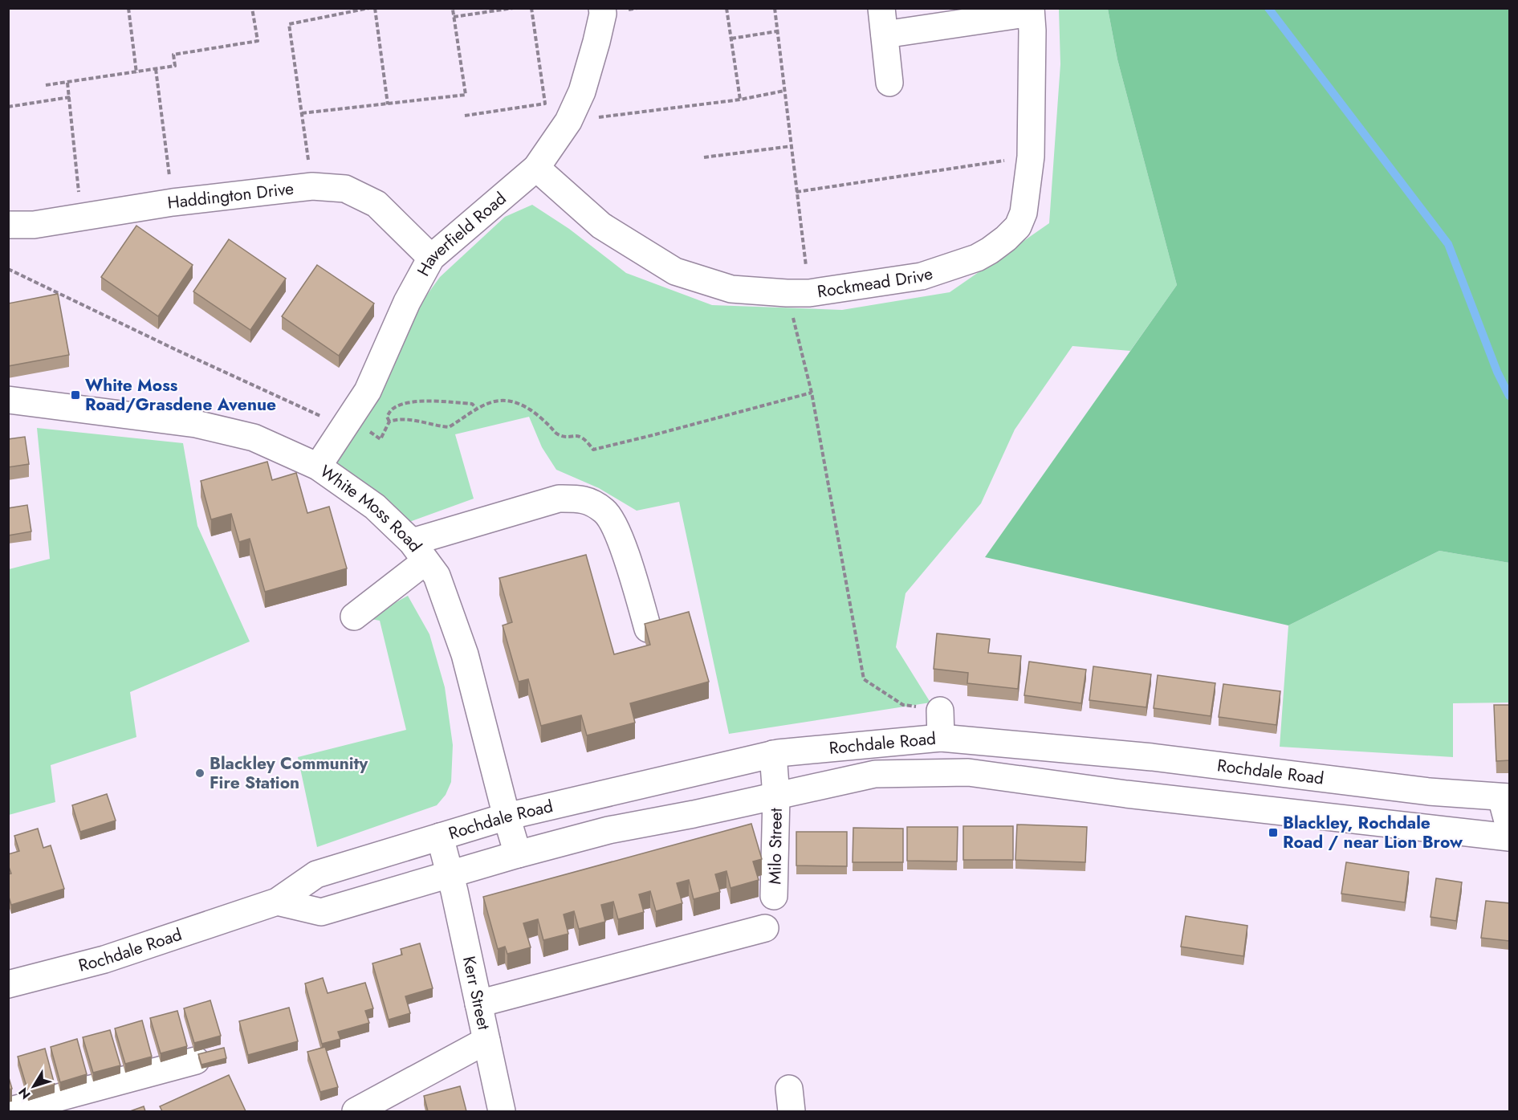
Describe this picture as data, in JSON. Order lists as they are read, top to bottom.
{
  "streets": {
    "street": [
      "Haddington Drive",
      "Haverfield Road",
      "Rockmead Drive",
      "White Moss Road",
      "Rochdale Road",
      "Milo Street",
      "Kerr Street"
    ]
  },
  "crossings": [
    ["Haddington Drive", "Haverfield Road"],
    ["Haverfield Road", "Rockmead Drive"],
    ["Haverfield Road", "White Moss Road"],
    ["White Moss Road", "Rochdale Road"],
    ["Rochdale Road", "Milo Street"],
    ["Rochdale Road", "Kerr Street"]
  ],
  "places": {
    "transit": ["White Moss Road/Grasdene Avenue", "Blackley, Rochdale Road / near Lion Brow"],
    "other": ["Blackley Community Fire Station"]
  },
  "north": "bottom left"
}
